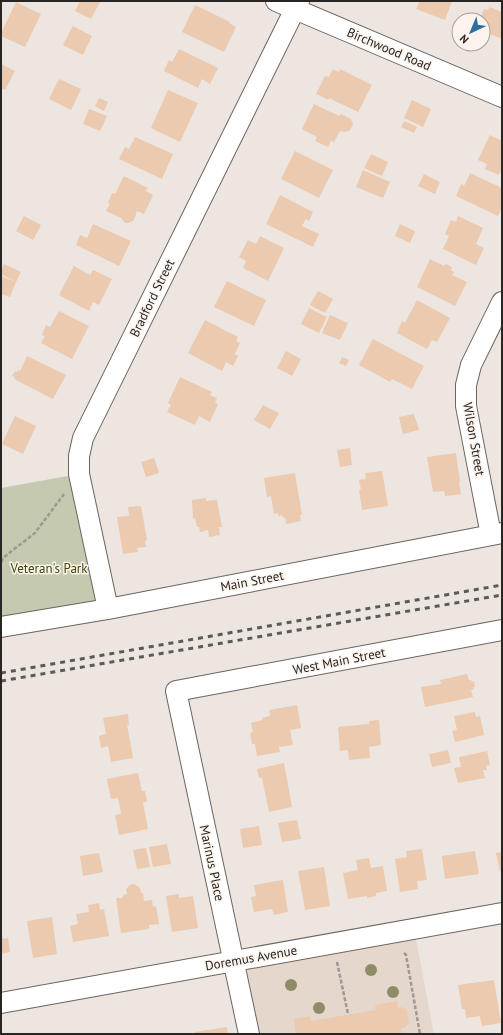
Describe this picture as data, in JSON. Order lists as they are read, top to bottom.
{
  "streets": {
    "street": [
      "Birchwood Road",
      "Bradford Street",
      "Wilson Street",
      "Main Street",
      "West Main Street",
      "Marinus Place",
      "Doremus Avenue"
    ]
  },
  "crossings": [
    ["Birchwood Road", "Bradford Street"],
    ["Bradford Street", "Main Street"],
    ["Wilson Street", "Main Street"],
    ["West Main Street", "Marinus Place"],
    ["Marinus Place", "Doremus Avenue"]
  ],
  "parks": ["Veteran's Park"],
  "north": "bottom left"
}
